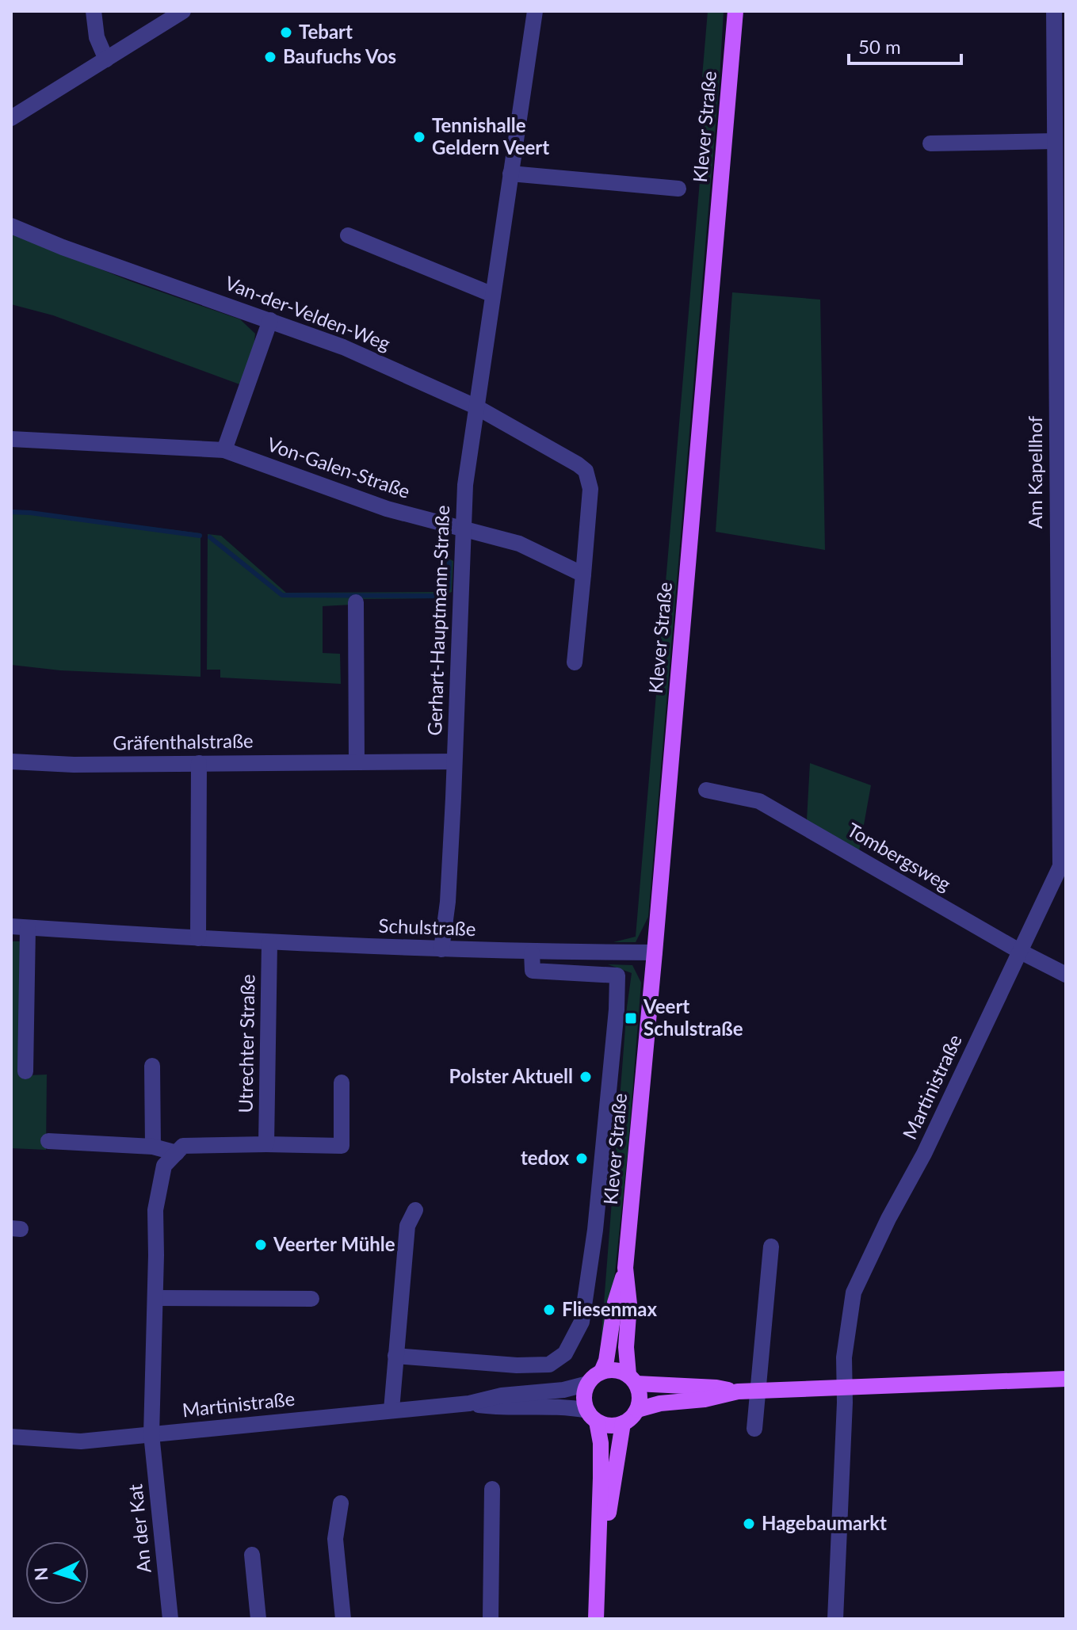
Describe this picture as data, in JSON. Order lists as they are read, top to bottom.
{
  "streets": {
    "main road": ["Klever Straße"],
    "street": [
      "Van-der-Velden-Weg",
      "Von-Galen-Straße",
      "Am Kapellhof",
      "Gerhart-Hauptmann-Straße",
      "Gräfenthalstraße",
      "Tombergsweg",
      "Schulstraße",
      "Utrechter Straße",
      "Martinistraße",
      "An der Kat"
    ]
  },
  "crossings": [
    ["Klever Straße", "Schulstraße"],
    ["Klever Straße", "Martinistraße"],
    ["Van-der-Velden-Weg", "Von-Galen-Straße"],
    ["Van-der-Velden-Weg", "Gerhart-Hauptmann-Straße"],
    ["Von-Galen-Straße", "Gerhart-Hauptmann-Straße"],
    ["Am Kapellhof", "Martinistraße"],
    ["Gerhart-Hauptmann-Straße", "Gräfenthalstraße"],
    ["Gerhart-Hauptmann-Straße", "Schulstraße"],
    ["Tombergsweg", "Martinistraße"],
    ["Schulstraße", "Utrechter Straße"],
    ["Martinistraße", "An der Kat"]
  ],
  "places": {
    "other": [
      "Tebart",
      "Baufuchs Vos",
      "Tennishalle Geldern Veert",
      "Polster Aktuell",
      "tedox",
      "Veerter Mühle",
      "Fliesenmax",
      "Hagebaumarkt"
    ],
    "transit": ["Veert Schulstraße"]
  },
  "scale_bar": "50 m",
  "north": "left"
}
